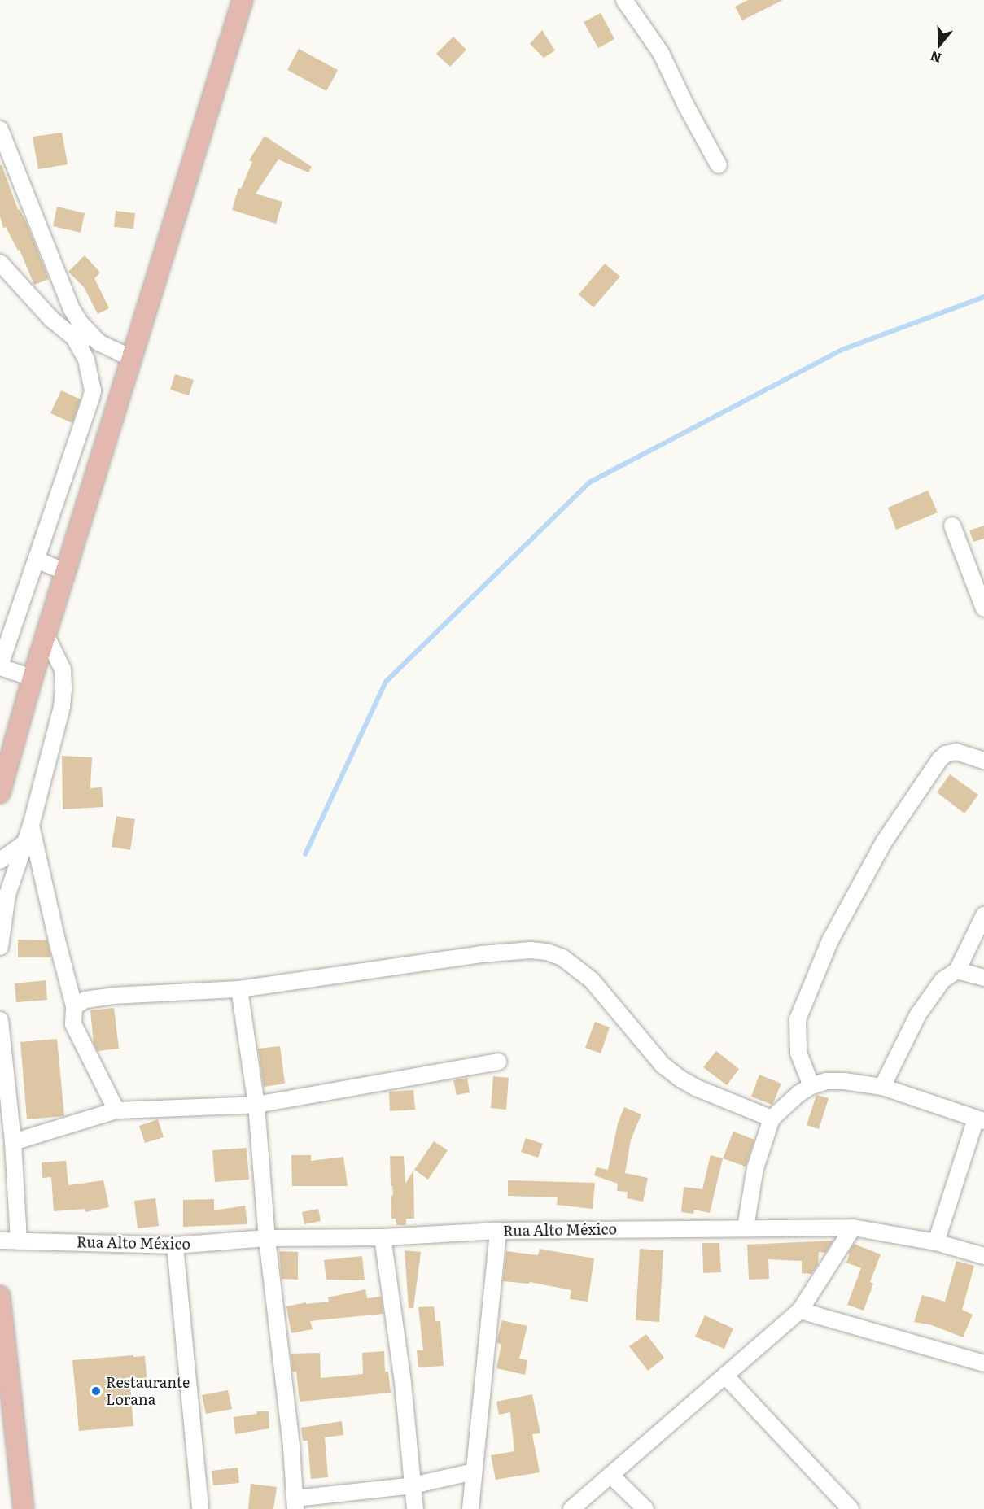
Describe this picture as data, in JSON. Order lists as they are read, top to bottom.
{
  "streets": {
    "street": ["Rua Alto México"]
  },
  "places": ["Restaurante Lorana"],
  "north": "bottom"
}
